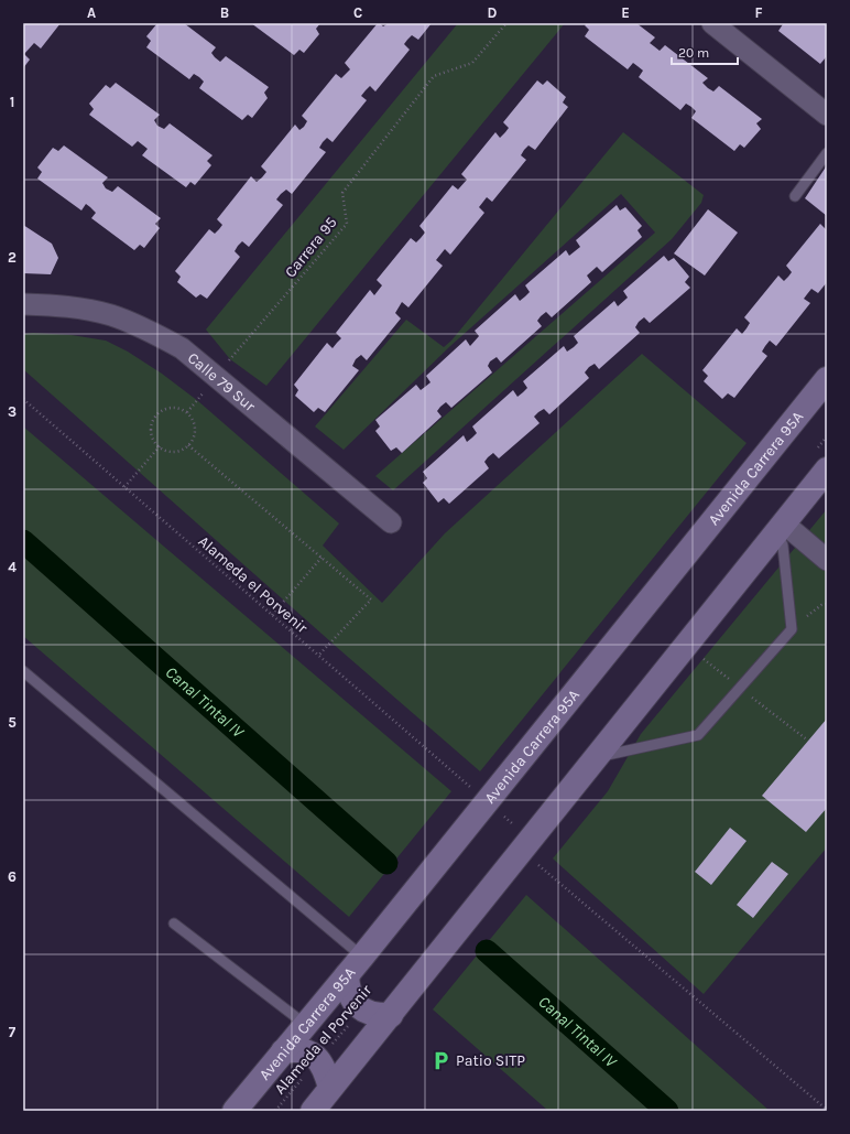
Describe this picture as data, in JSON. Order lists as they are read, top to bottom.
{
  "streets": {
    "main road": ["Avenida Carrera 95A"],
    "street": ["Calle 79 Sur"],
    "path": ["Carrera 95", "Alameda el Porvenir"]
  },
  "crossings": [
    ["Carrera 95", "Calle 79 Sur"]
  ],
  "water": ["Canal Tintal IV"],
  "places": {
    "parking": ["Patio SITP"]
  },
  "scale_bar": "20 m",
  "grid": {
    "columns": [
      "A",
      "B",
      "C",
      "D",
      "E",
      "F"
    ],
    "rows": [
      "1",
      "2",
      "3",
      "4",
      "5",
      "6",
      "7"
    ]
  }
}
